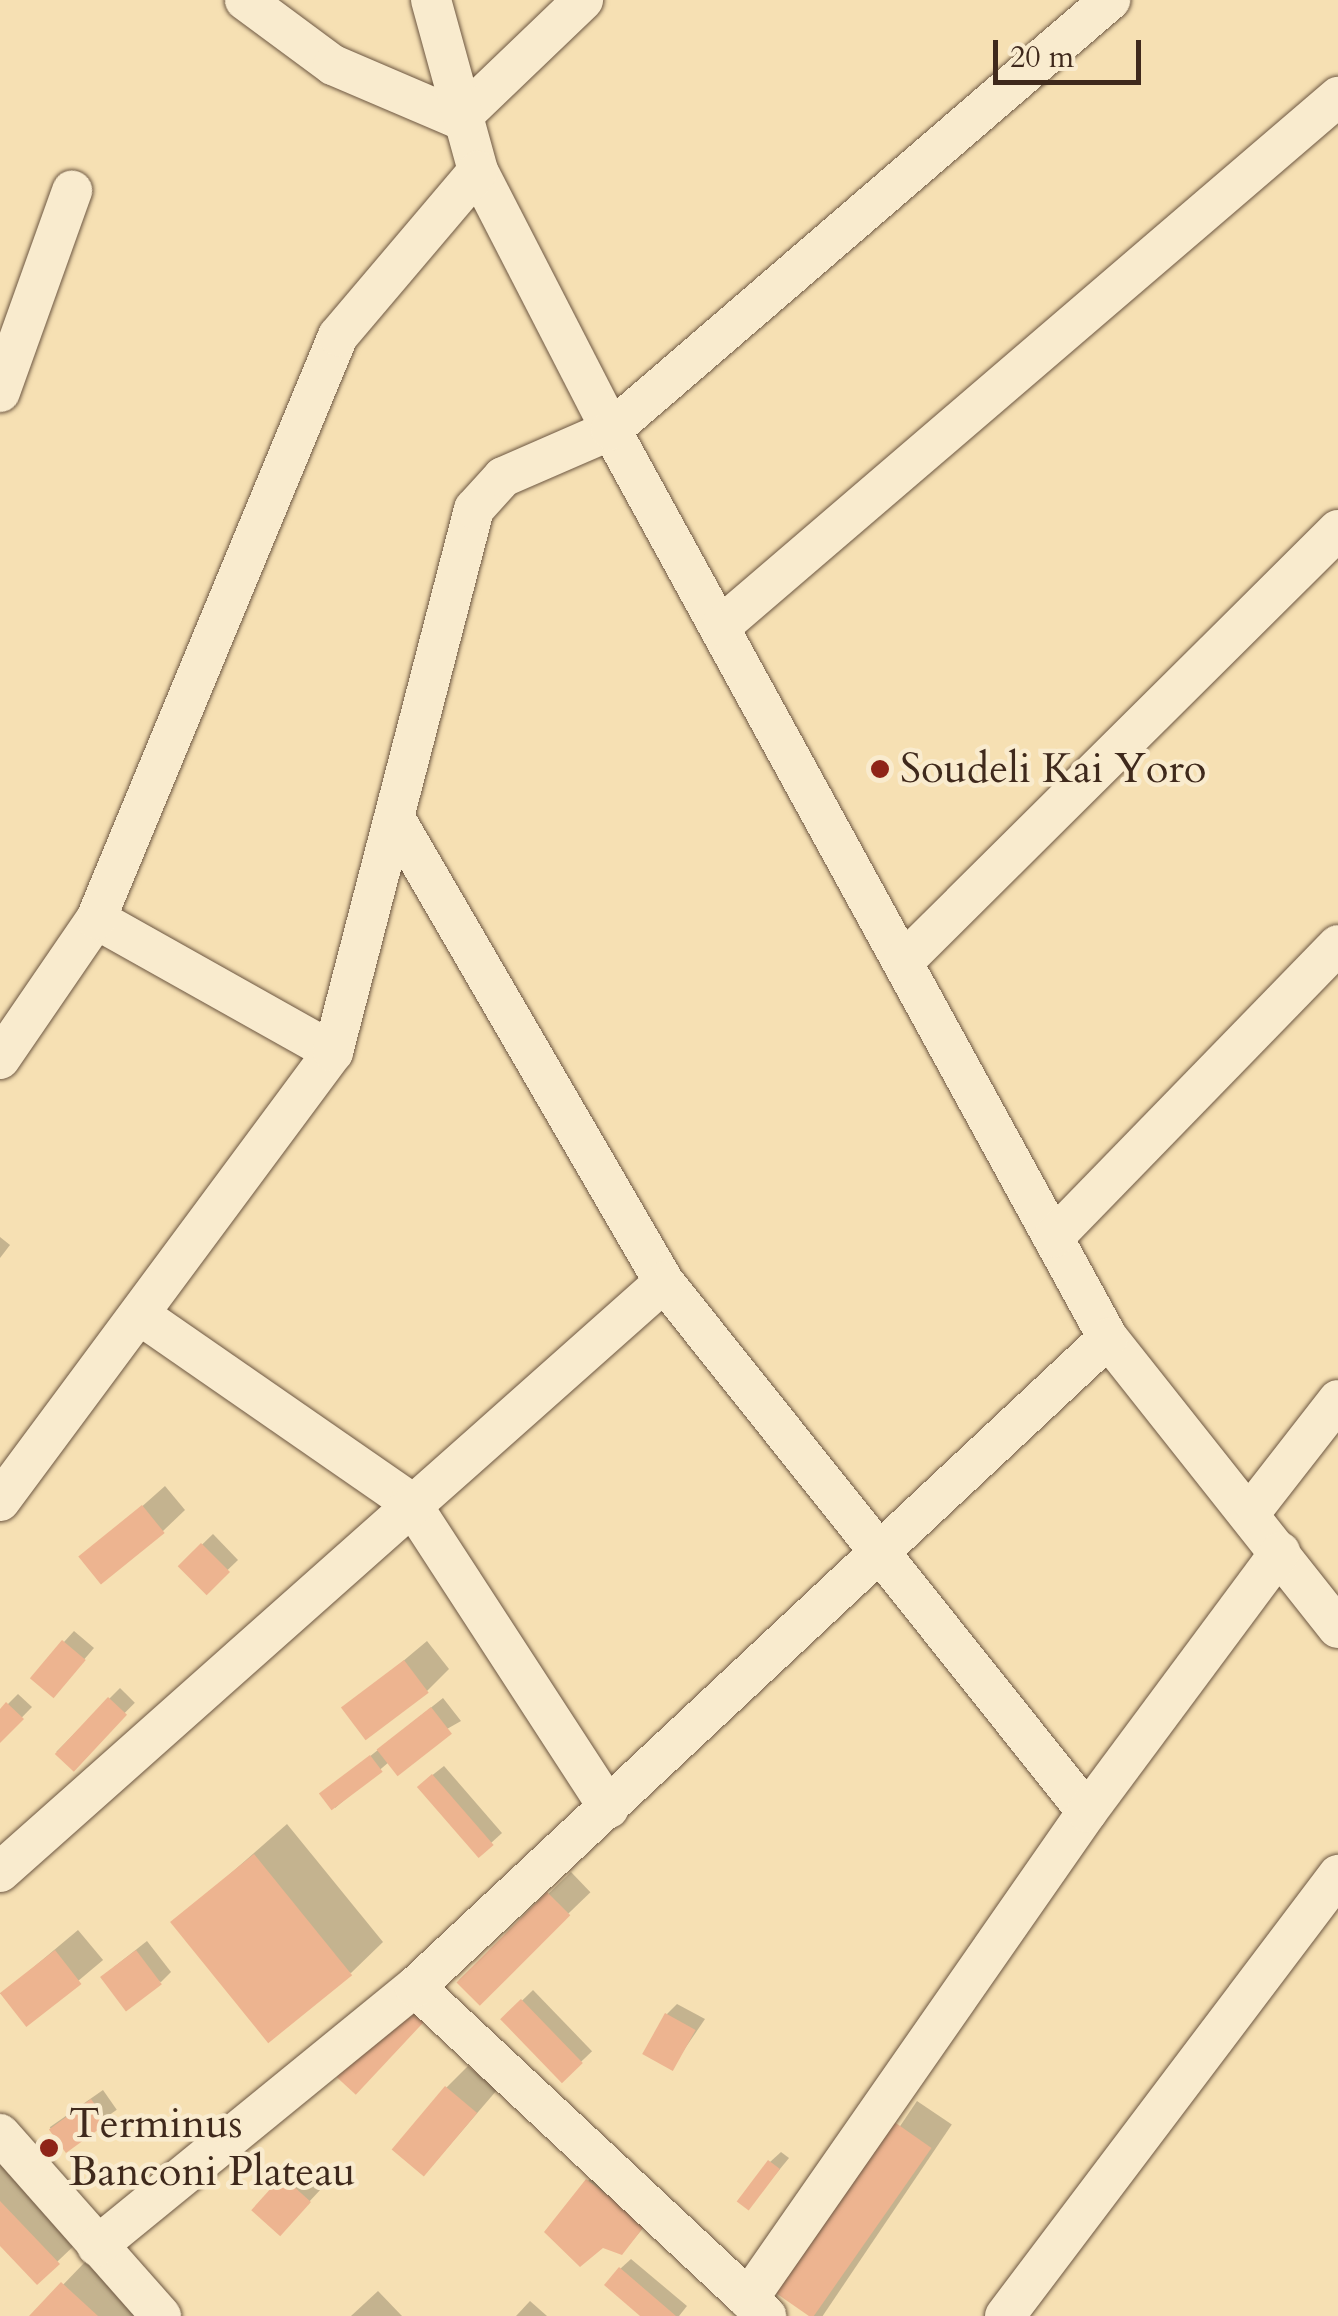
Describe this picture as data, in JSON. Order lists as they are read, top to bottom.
{
  "places": ["Soudeli Kai Yoro", "Terminus Banconi Plateau"],
  "scale_bar": "20 m"
}
